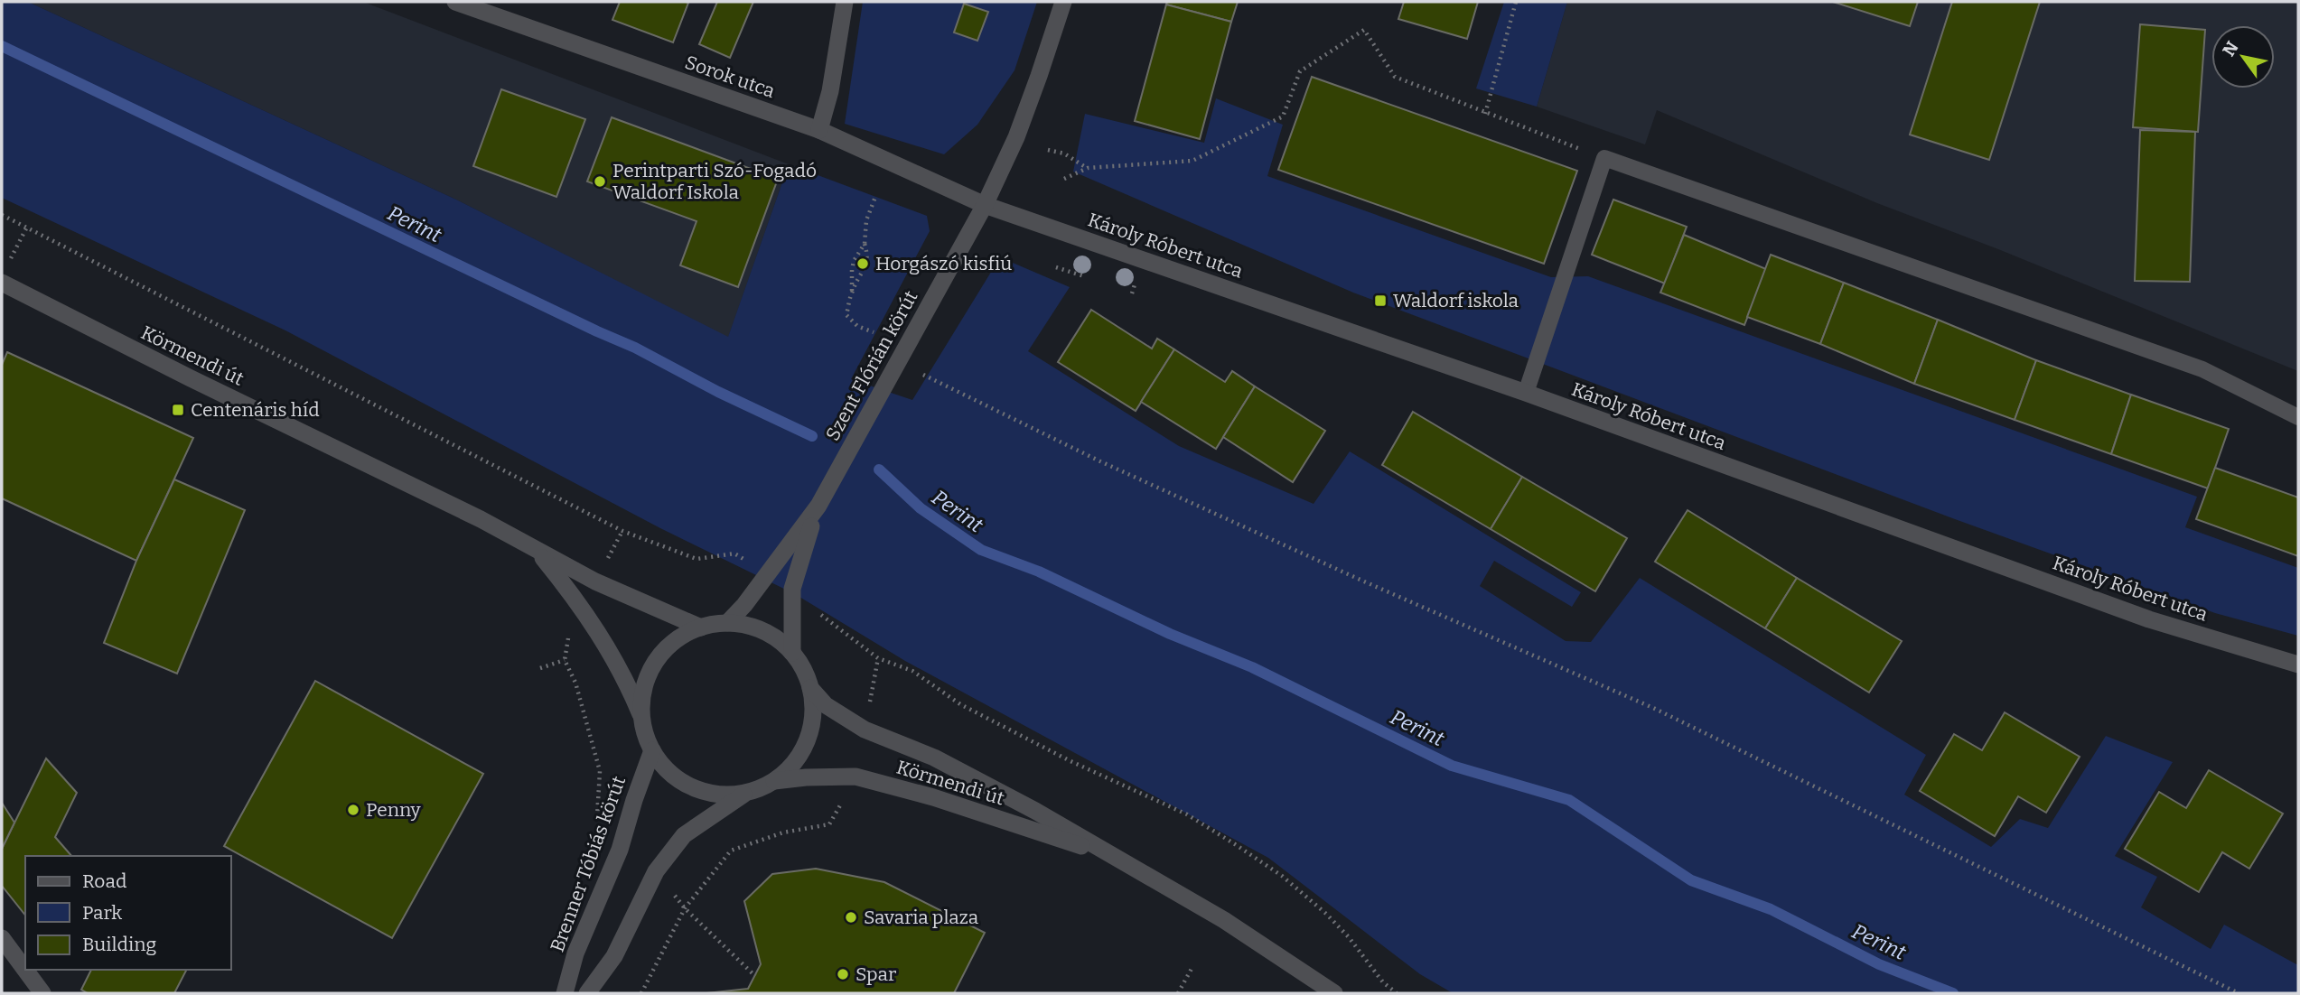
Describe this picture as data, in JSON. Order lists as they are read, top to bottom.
{
  "streets": {
    "street": [
      "Sorok utca",
      "Károly Róbert utca",
      "Körmendi út",
      "Szent Flórián körút",
      "Brenner Tóbiás körút"
    ]
  },
  "crossings": [
    ["Sorok utca", "Károly Róbert utca"],
    ["Sorok utca", "Szent Flórián körút"],
    ["Károly Róbert utca", "Szent Flórián körút"],
    ["Körmendi út", "Szent Flórián körút"],
    ["Körmendi út", "Brenner Tóbiás körút"],
    ["Szent Flórián körút", "Brenner Tóbiás körút"]
  ],
  "water": ["Perint"],
  "places": {
    "other": [
      "Perintparti Szó-Fogadó Waldorf Iskola",
      "Horgászó kisfiú",
      "Penny",
      "Savaria plaza",
      "Spar"
    ],
    "transit": ["Waldorf iskola", "Centenáris híd"]
  },
  "legend": ["Road", "Park", "Building"],
  "north": "top left"
}
